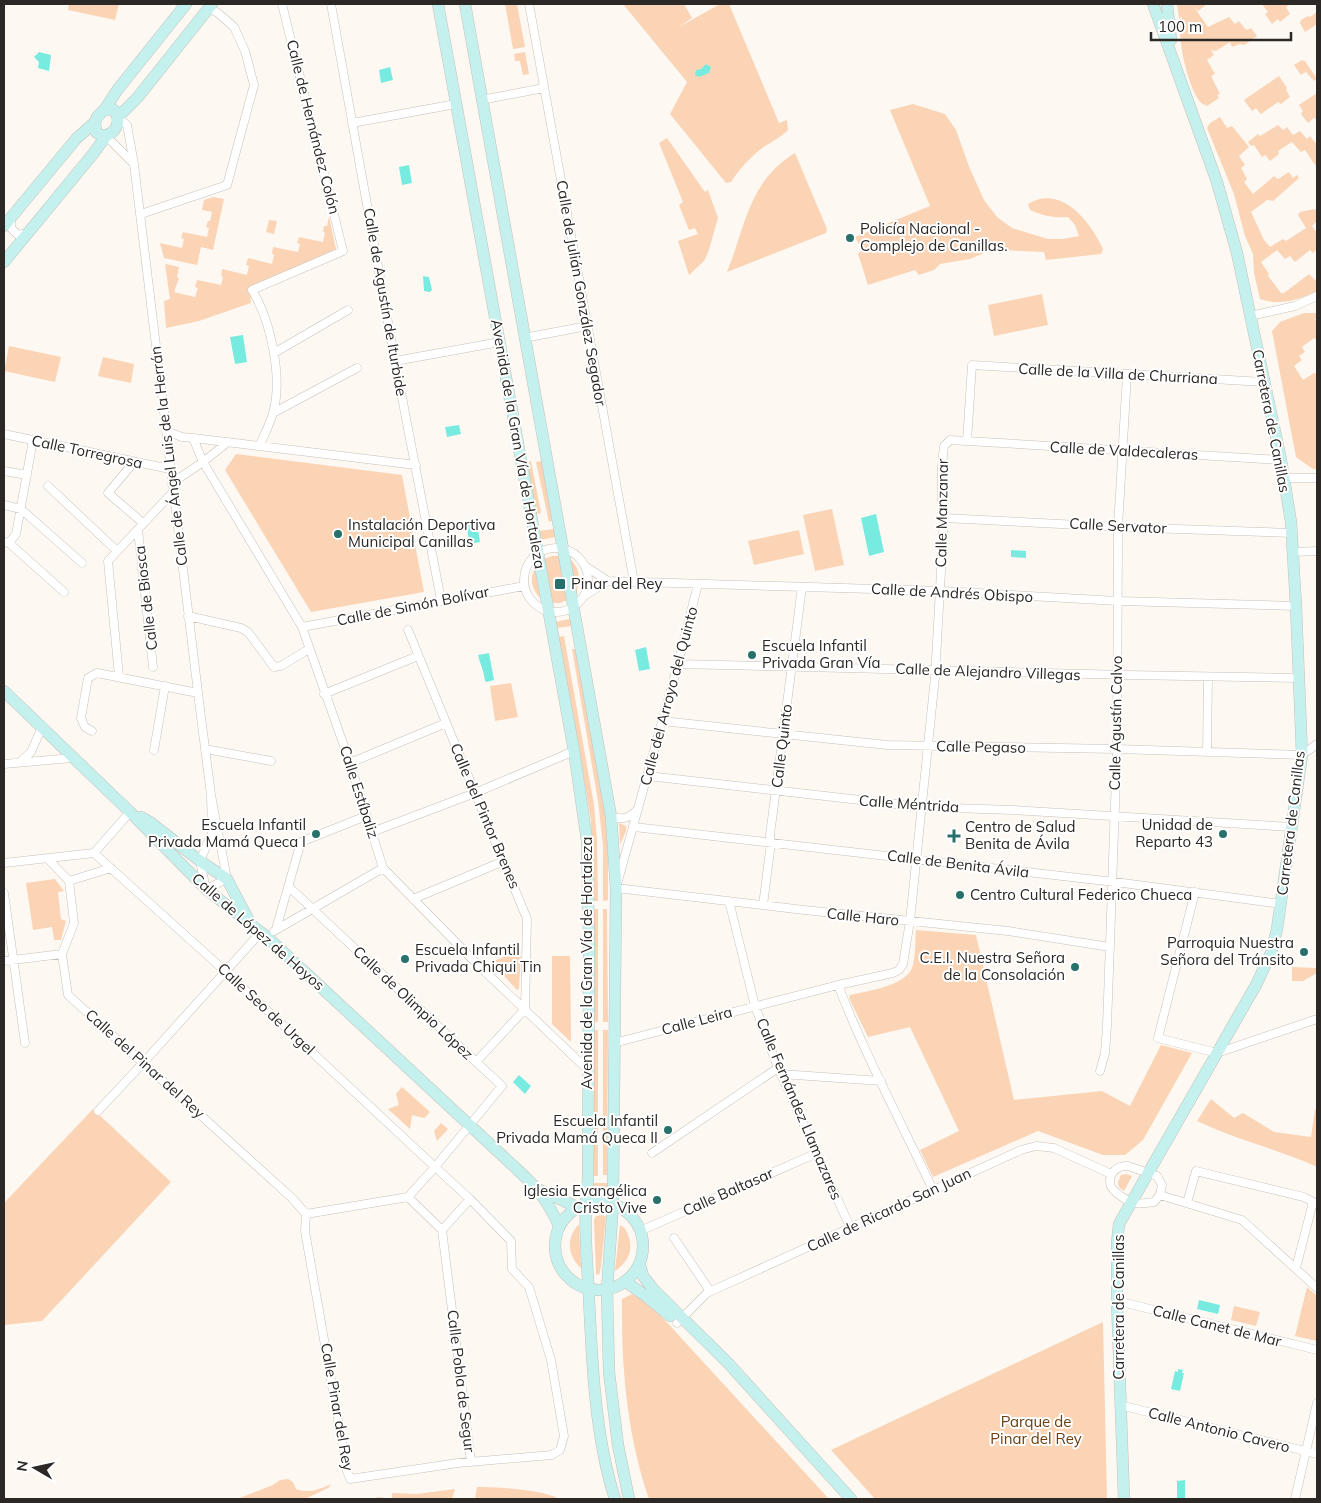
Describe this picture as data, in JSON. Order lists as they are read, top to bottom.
{
  "streets": {
    "street": [
      "Calle de Hernández Colón",
      "Calle de Julián González Segador",
      "Calle de Agustín de Iturbide",
      "Calle de la Villa de Churriana",
      "Carretera de Canillas",
      "Avenida de la Gran Vía de Hortaleza",
      "Calle de Valdecaleras",
      "Calle Torregrosa",
      "Calle de Ángel Luis de la Herrán",
      "Calle Manzanar",
      "Calle Servator",
      "Calle de Andrés Obispo",
      "Calle de Biosca",
      "Calle de Simón Bolívar",
      "Calle de Alejandro Villegas",
      "Calle del Arroyo del Quinto",
      "Calle Agustín Calvo",
      "Calle Quinto",
      "Calle Pegaso",
      "Calle Estíbaliz",
      "Calle Méntrida",
      "Calle del Pintor Brenes",
      "Calle de Benita Ávila",
      "Calle Haro",
      "Calle de López de Hoyos",
      "Calle de Olimpio López",
      "Calle Seo de Urgel",
      "Calle Leira",
      "Calle del Pinar del Rey",
      "Calle Fernández Llamazares",
      "Calle Baltasar",
      "Calle de Ricardo San Juan",
      "Calle Canet de Mar",
      "Calle Pobla de Segur",
      "Calle Pinar del Rey",
      "Calle Antonio Cavero"
    ]
  },
  "crossings": [
    ["Calle de Julián González Segador", "Calle de Andrés Obispo"],
    ["Calle de Agustín de Iturbide", "Calle de Simón Bolívar"],
    ["Calle de la Villa de Churriana", "Carretera de Canillas"],
    ["Calle de la Villa de Churriana", "Calle de Valdecaleras"],
    ["Calle de la Villa de Churriana", "Calle Manzanar"],
    ["Calle de la Villa de Churriana", "Calle Agustín Calvo"],
    ["Carretera de Canillas", "Calle de Valdecaleras"],
    ["Carretera de Canillas", "Calle Servator"],
    ["Carretera de Canillas", "Calle de Andrés Obispo"],
    ["Carretera de Canillas", "Calle de Alejandro Villegas"],
    ["Carretera de Canillas", "Calle Pegaso"],
    ["Carretera de Canillas", "Calle Méntrida"],
    ["Carretera de Canillas", "Calle de Benita Ávila"],
    ["Carretera de Canillas", "Calle Canet de Mar"],
    ["Carretera de Canillas", "Calle Antonio Cavero"],
    ["Avenida de la Gran Vía de Hortaleza", "Calle del Arroyo del Quinto"],
    ["Avenida de la Gran Vía de Hortaleza", "Calle Estíbaliz"],
    ["Avenida de la Gran Vía de Hortaleza", "Calle Haro"],
    ["Avenida de la Gran Vía de Hortaleza", "Calle de López de Hoyos"],
    ["Avenida de la Gran Vía de Hortaleza", "Calle Leira"],
    ["Calle de Valdecaleras", "Calle Manzanar"],
    ["Calle de Valdecaleras", "Calle Agustín Calvo"],
    ["Calle Torregrosa", "Calle de Ángel Luis de la Herrán"],
    ["Calle de Ángel Luis de la Herrán", "Calle de Biosca"],
    ["Calle Manzanar", "Calle Servator"],
    ["Calle Manzanar", "Calle de Andrés Obispo"],
    ["Calle Manzanar", "Calle de Alejandro Villegas"],
    ["Calle Manzanar", "Calle Pegaso"],
    ["Calle Manzanar", "Calle Méntrida"],
    ["Calle Manzanar", "Calle de Benita Ávila"],
    ["Calle Manzanar", "Calle Haro"],
    ["Calle Manzanar", "Calle Leira"],
    ["Calle Servator", "Calle Agustín Calvo"],
    ["Calle de Andrés Obispo", "Calle del Arroyo del Quinto"],
    ["Calle de Andrés Obispo", "Calle Agustín Calvo"],
    ["Calle de Andrés Obispo", "Calle Quinto"],
    ["Calle de Simón Bolívar", "Calle Estíbaliz"],
    ["Calle de Alejandro Villegas", "Calle del Arroyo del Quinto"],
    ["Calle de Alejandro Villegas", "Calle Agustín Calvo"],
    ["Calle de Alejandro Villegas", "Calle Quinto"],
    ["Calle del Arroyo del Quinto", "Calle Pegaso"],
    ["Calle del Arroyo del Quinto", "Calle Méntrida"],
    ["Calle del Arroyo del Quinto", "Calle de Benita Ávila"],
    ["Calle del Arroyo del Quinto", "Calle Haro"],
    ["Calle Agustín Calvo", "Calle Pegaso"],
    ["Calle Agustín Calvo", "Calle Méntrida"],
    ["Calle Agustín Calvo", "Calle de Benita Ávila"],
    ["Calle Agustín Calvo", "Calle Haro"],
    ["Calle Quinto", "Calle Pegaso"],
    ["Calle Quinto", "Calle Méntrida"],
    ["Calle Quinto", "Calle de Benita Ávila"],
    ["Calle Quinto", "Calle Haro"],
    ["Calle Estíbaliz", "Calle del Pintor Brenes"],
    ["Calle Haro", "Calle Leira"],
    ["Calle Haro", "Calle Fernández Llamazares"],
    ["Calle de López de Hoyos", "Calle de Olimpio López"],
    ["Calle Seo de Urgel", "Calle Pobla de Segur"],
    ["Calle Leira", "Calle Fernández Llamazares"],
    ["Calle del Pinar del Rey", "Calle Pinar del Rey"],
    ["Calle Fernández Llamazares", "Calle Baltasar"],
    ["Calle Fernández Llamazares", "Calle de Ricardo San Juan"],
    ["Calle Pobla de Segur", "Calle Pinar del Rey"]
  ],
  "parks": ["Parque de Pinar del Rey"],
  "places": {
    "other": [
      "Policía Nacional - Complejo de Canillas.",
      "Instalación Deportiva Municipal Canillas",
      "Escuela Infantil Privada Gran Vía",
      "Escuela Infantil Privada Mamá Queca I",
      "Unidad de Reparto 43",
      "Centro Cultural Federico Chueca",
      "Parroquia Nuestra Señora del Tránsito",
      "Escuela Infantil Privada Chiqui Tin",
      "C.E.I. Nuestra Señora de la Consolación",
      "Escuela Infantil Privada Mamá Queca II",
      "Iglesia Evangélica Cristo Vive"
    ],
    "transit": ["Pinar del Rey"],
    "health": ["Centro de Salud Benita de Ávila"]
  },
  "scale_bar": "100 m",
  "north": "left"
}
